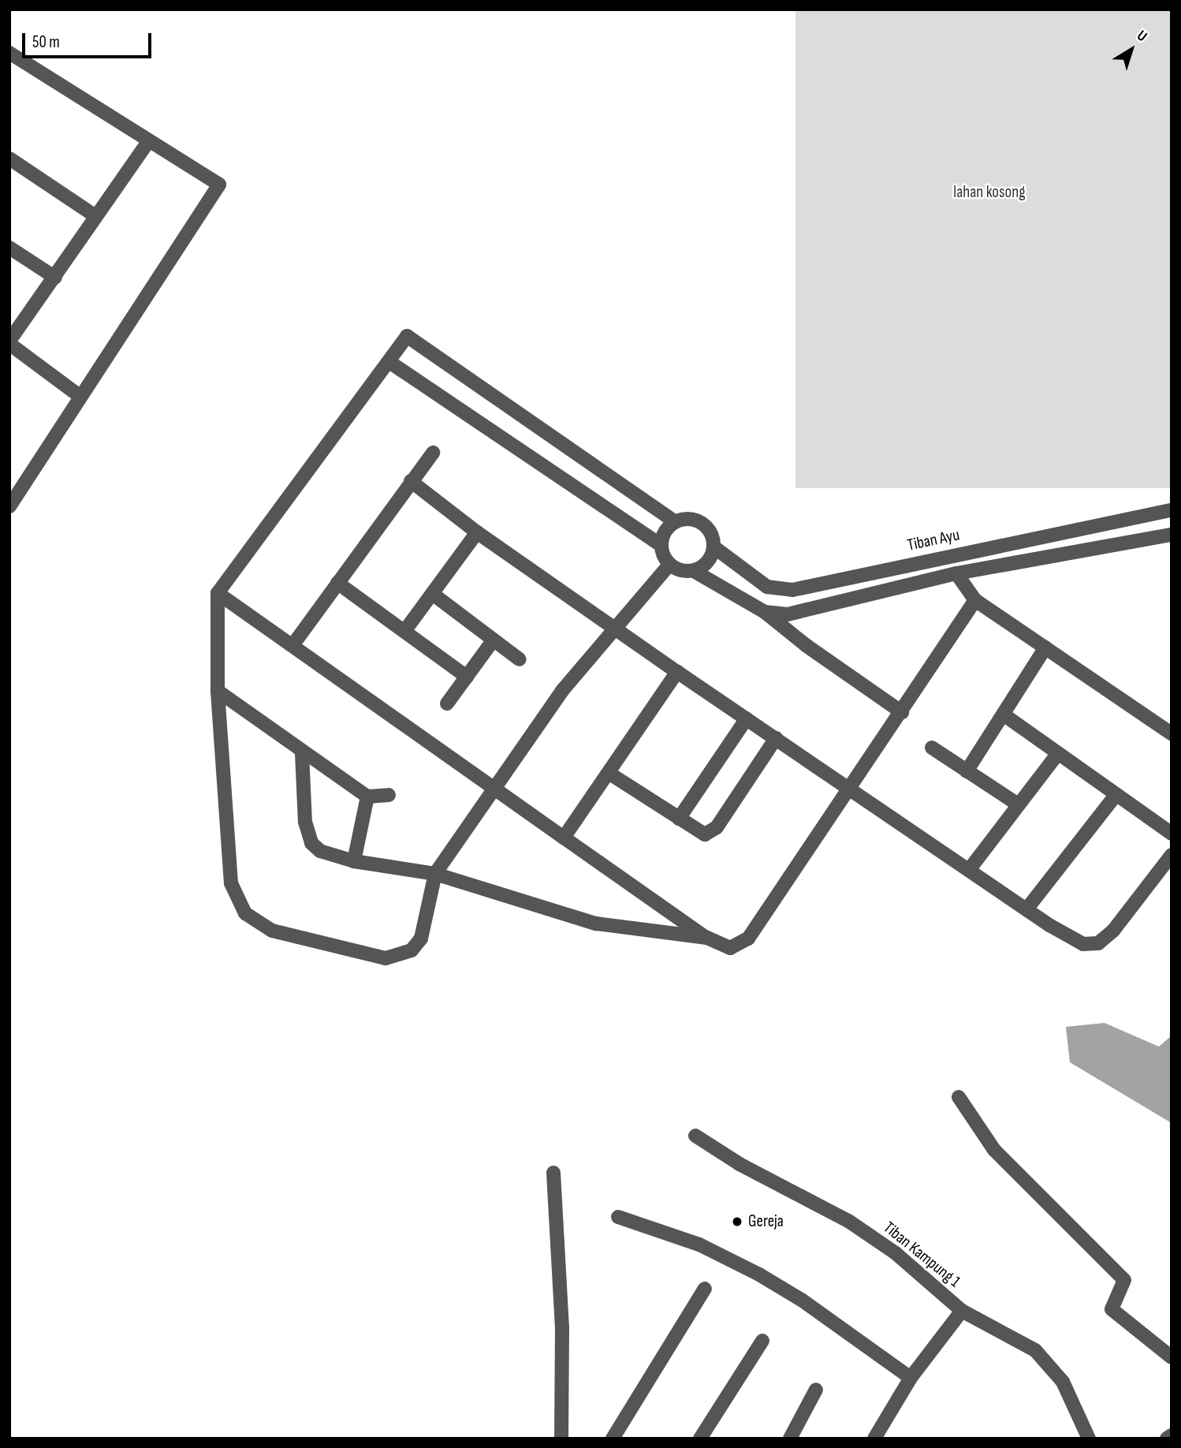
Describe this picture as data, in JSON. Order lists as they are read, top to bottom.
{
  "streets": {
    "street": ["Tiban Ayu", "Tiban Kampung 1"]
  },
  "parks": ["lahan kosong"],
  "places": ["Gereja"],
  "scale_bar": "50 m",
  "north": "top right"
}
